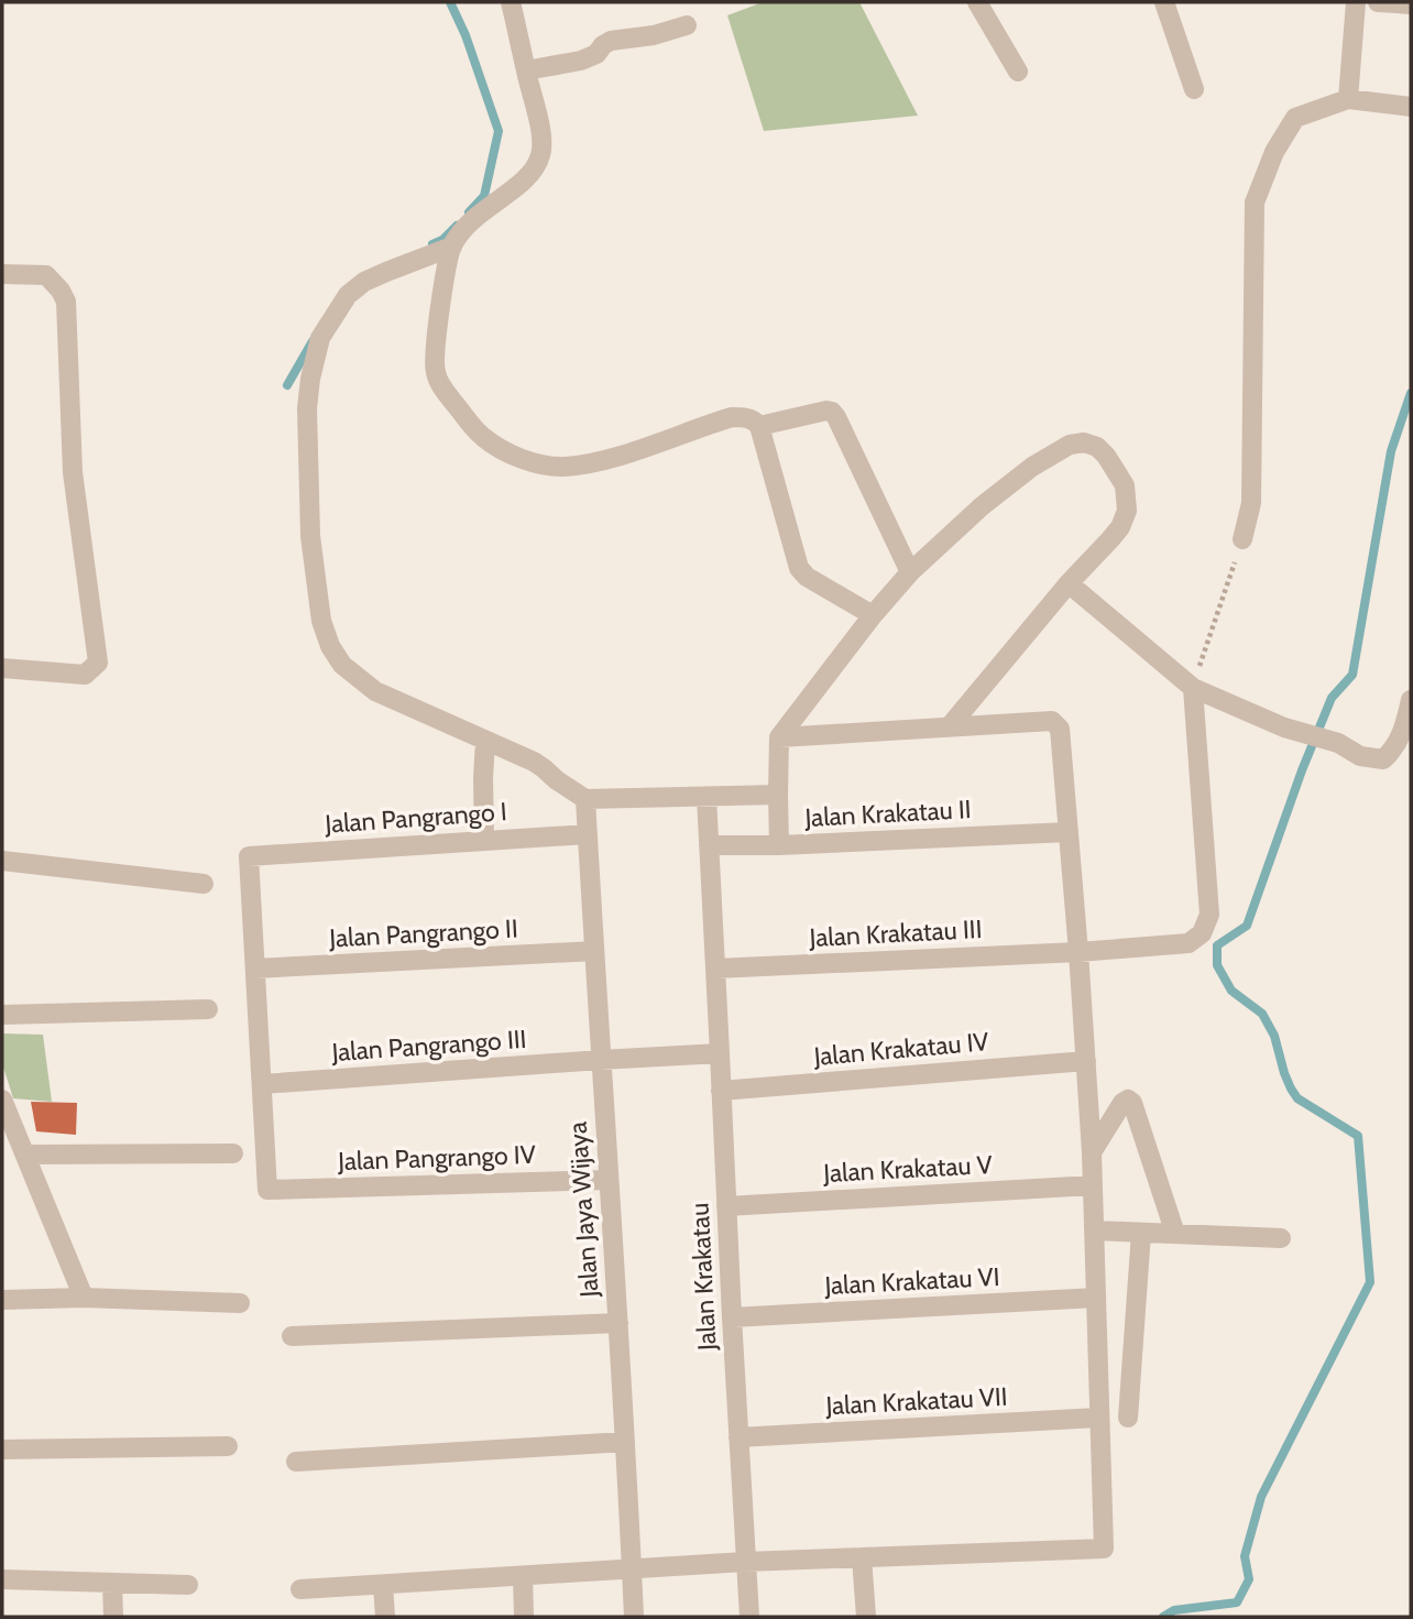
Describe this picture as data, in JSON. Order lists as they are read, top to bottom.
{
  "streets": {
    "street": [
      "Jalan Krakatau II",
      "Jalan Pangrango I",
      "Jalan Pangrango II",
      "Jalan Krakatau III",
      "Jalan Pangrango III",
      "Jalan Krakatau IV",
      "Jalan Pangrango IV",
      "Jalan Krakatau V",
      "Jalan Jaya Wijaya",
      "Jalan Krakatau",
      "Jalan Krakatau VI",
      "Jalan Krakatau VII"
    ]
  },
  "crossings": [
    ["Jalan Krakatau II", "Jalan Krakatau"],
    ["Jalan Pangrango I", "Jalan Pangrango II"],
    ["Jalan Pangrango I", "Jalan Jaya Wijaya"],
    ["Jalan Pangrango II", "Jalan Jaya Wijaya"],
    ["Jalan Krakatau III", "Jalan Krakatau"],
    ["Jalan Pangrango III", "Jalan Pangrango IV"],
    ["Jalan Pangrango III", "Jalan Jaya Wijaya"],
    ["Jalan Krakatau IV", "Jalan Krakatau"],
    ["Jalan Pangrango IV", "Jalan Jaya Wijaya"],
    ["Jalan Krakatau V", "Jalan Krakatau"],
    ["Jalan Krakatau", "Jalan Krakatau VI"],
    ["Jalan Krakatau", "Jalan Krakatau VII"]
  ]
}
